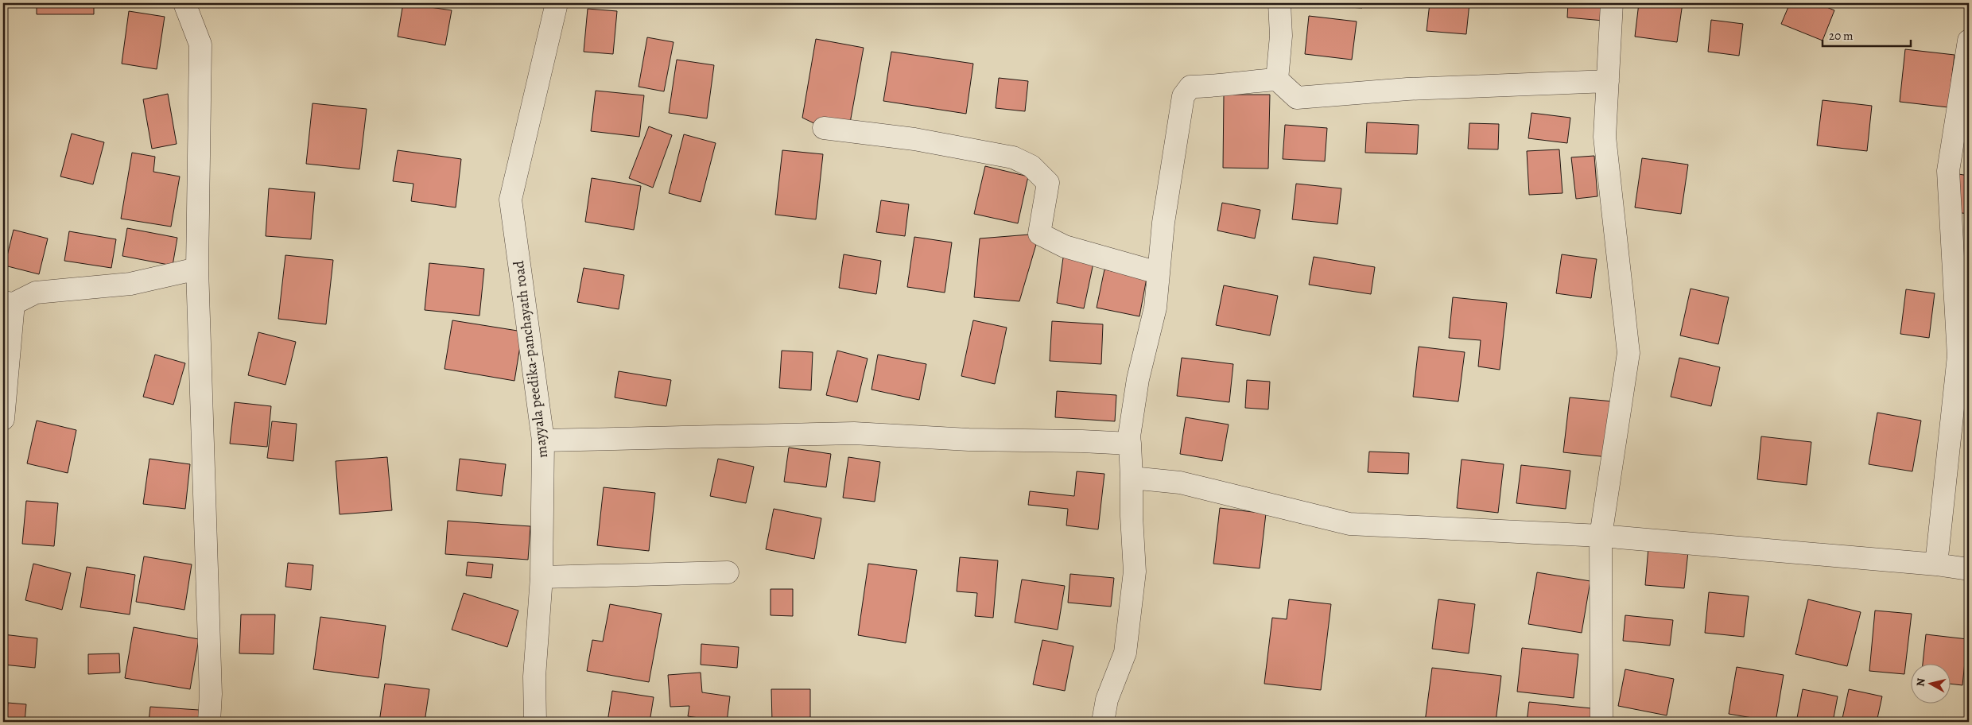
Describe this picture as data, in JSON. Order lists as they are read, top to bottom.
{
  "streets": {
    "street": ["mayyala peedika-panchayath road"]
  },
  "scale_bar": "20 m",
  "north": "left"
}
